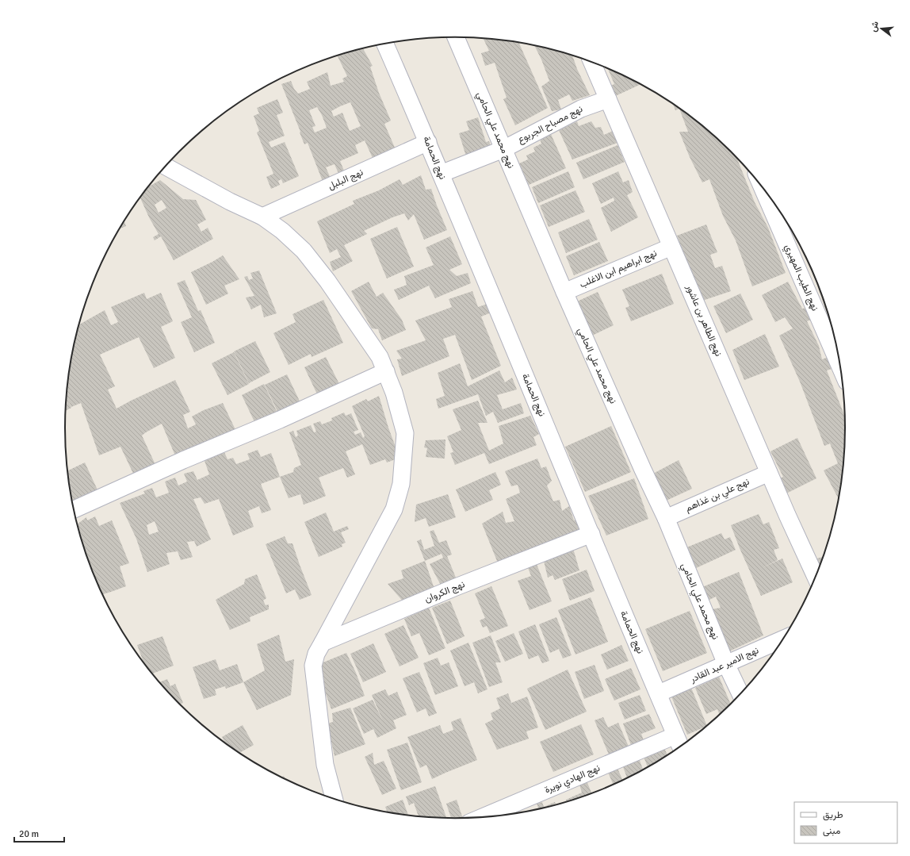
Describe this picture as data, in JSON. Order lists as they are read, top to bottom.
{
  "streets": {
    "street": [
      "نهج مصباح الجربوع",
      "نهج محمد علي الحامي",
      "نهج الحمامة",
      "نهج البلبل",
      "نهج ابراهيم ابن الاغلب",
      "نهج الطيب المهيري",
      "نهج الطاهر بن عاشور",
      "نهج علي بن غذاهم",
      "نهج الكروان",
      "نهج الامير عبد القادر",
      "نهج الهادي نويرة"
    ]
  },
  "crossings": [
    ["نهج مصباح الجربوع", "نهج محمد علي الحامي"],
    ["نهج مصباح الجربوع", "نهج الحمامة"],
    ["نهج مصباح الجربوع", "نهج الطاهر بن عاشور"],
    ["نهج محمد علي الحامي", "نهج ابراهيم ابن الاغلب"],
    ["نهج محمد علي الحامي", "نهج علي بن غذاهم"],
    ["نهج محمد علي الحامي", "نهج الامير عبد القادر"],
    ["نهج الحمامة", "نهج البلبل"],
    ["نهج الحمامة", "نهج الكروان"],
    ["نهج الحمامة", "نهج الامير عبد القادر"],
    ["نهج الحمامة", "نهج الهادي نويرة"],
    ["نهج ابراهيم ابن الاغلب", "نهج الطاهر بن عاشور"],
    ["نهج الطاهر بن عاشور", "نهج علي بن غذاهم"]
  ],
  "legend": ["طريق", "مبنى"],
  "scale_bar": "20 m",
  "north": "left"
}
